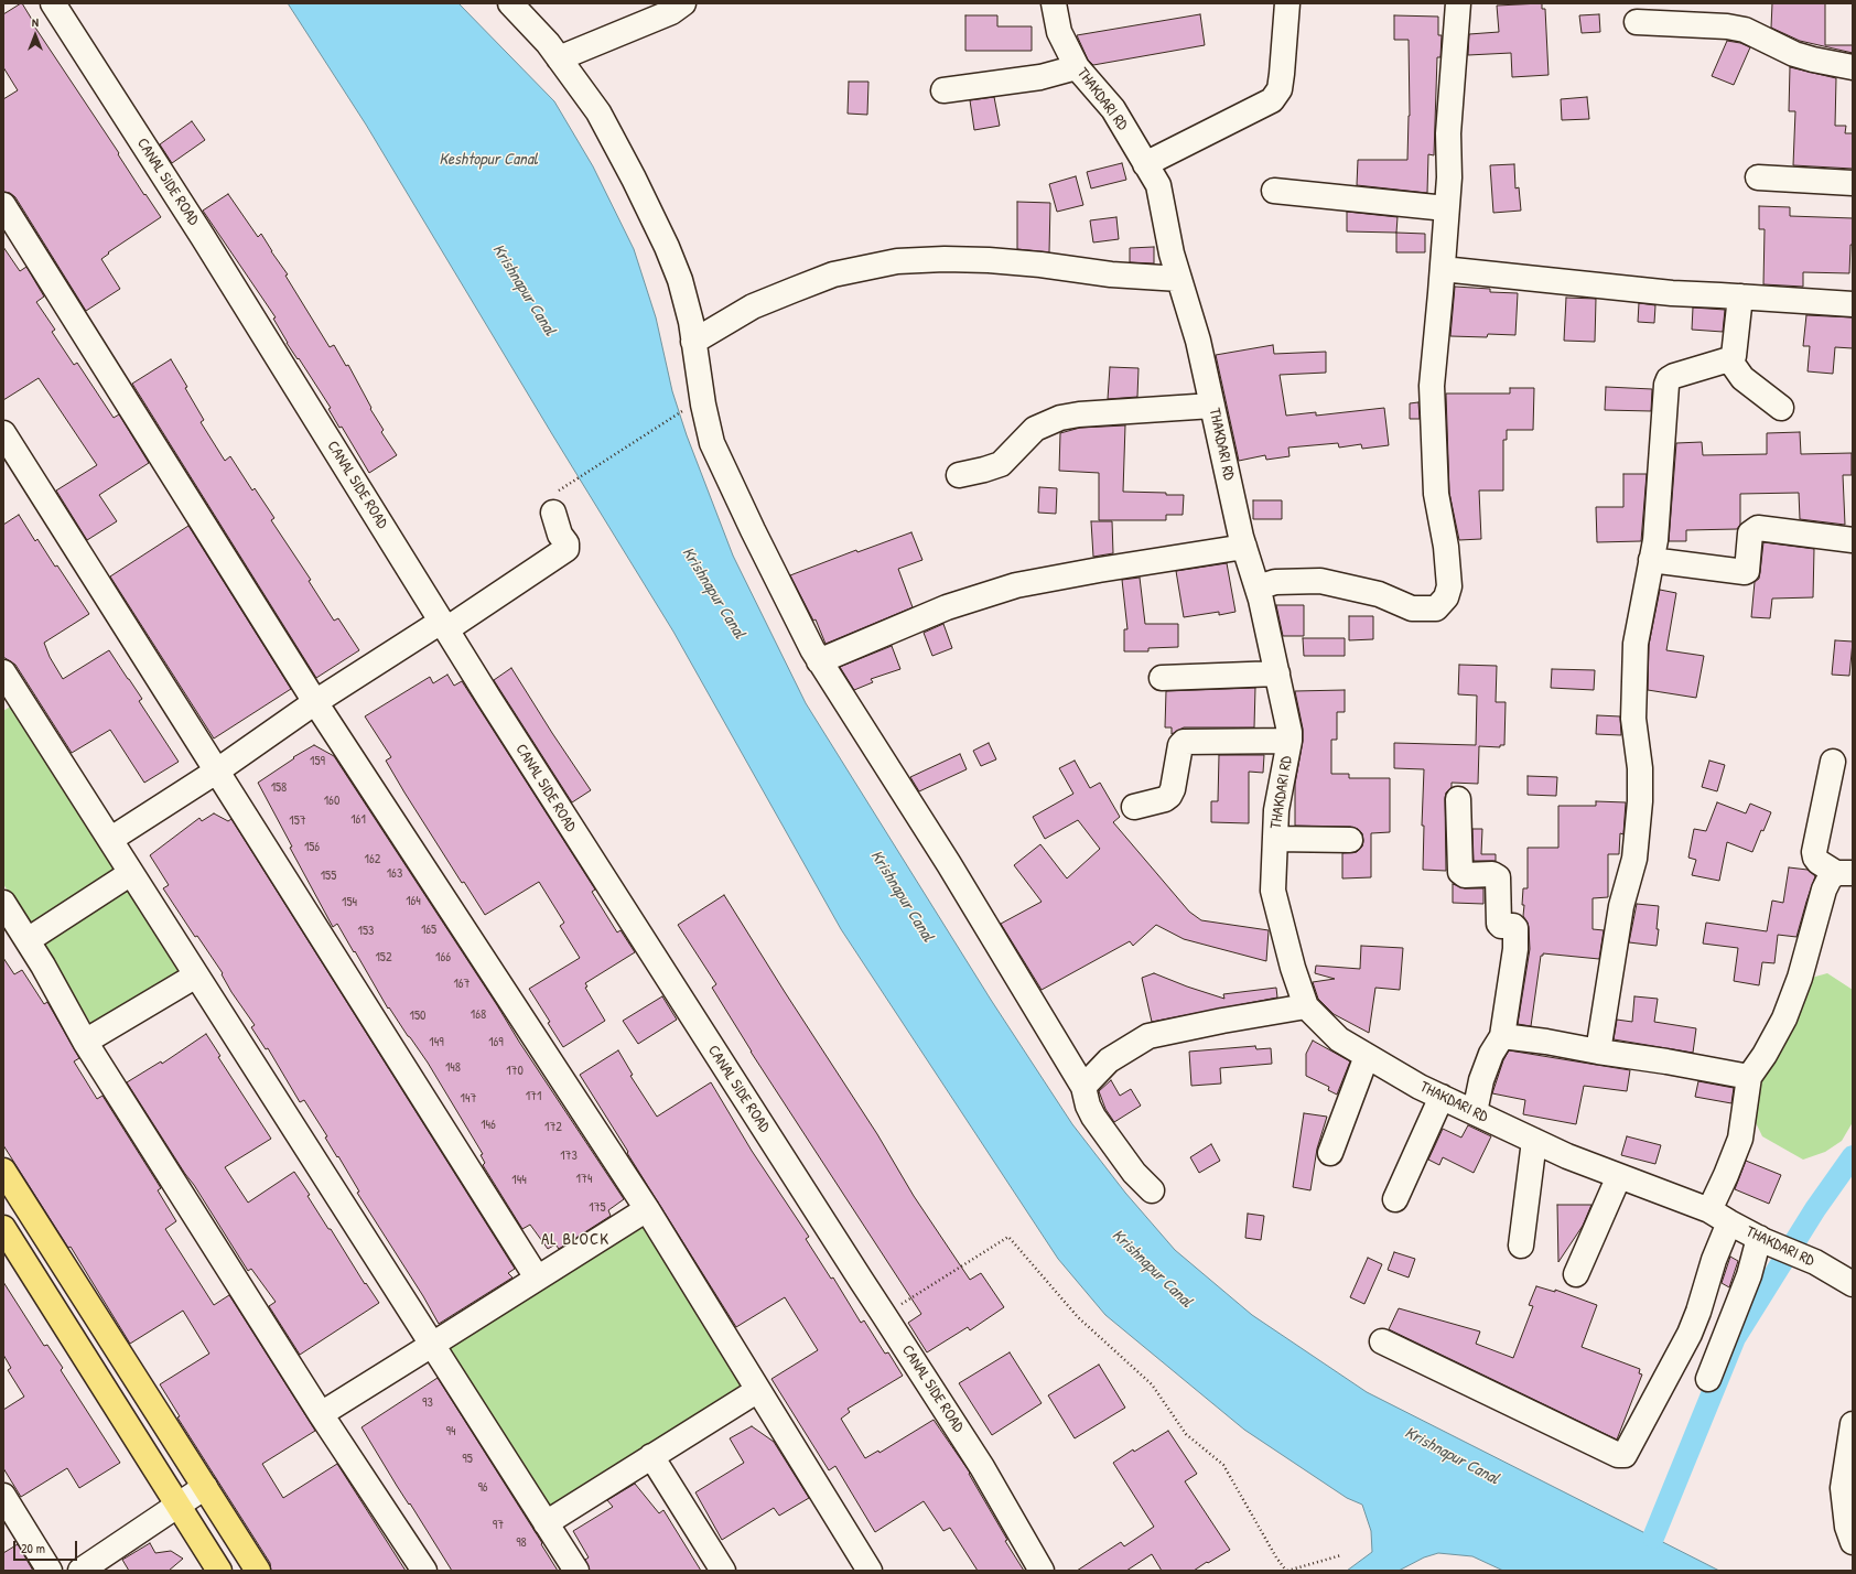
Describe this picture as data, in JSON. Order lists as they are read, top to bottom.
{
  "streets": {
    "street": ["THAKDARI RD", "CANAL SIDE ROAD"]
  },
  "districts": ["AL BLOCK"],
  "water": ["Keshtopur Canal", "Krishnapur Canal"],
  "house_numbers": [
    "159",
    "158",
    "160",
    "161",
    "157",
    "156",
    "162",
    "163",
    "155",
    "164",
    "154",
    "165",
    "153",
    "152",
    "166",
    "167",
    "168",
    "150",
    "149",
    "169",
    "148",
    "170",
    "171",
    "147",
    "146",
    "172",
    "173",
    "174",
    "144",
    "175",
    "93",
    "94",
    "95",
    "96",
    "97",
    "98"
  ],
  "scale_bar": "20 m",
  "north": "top"
}
